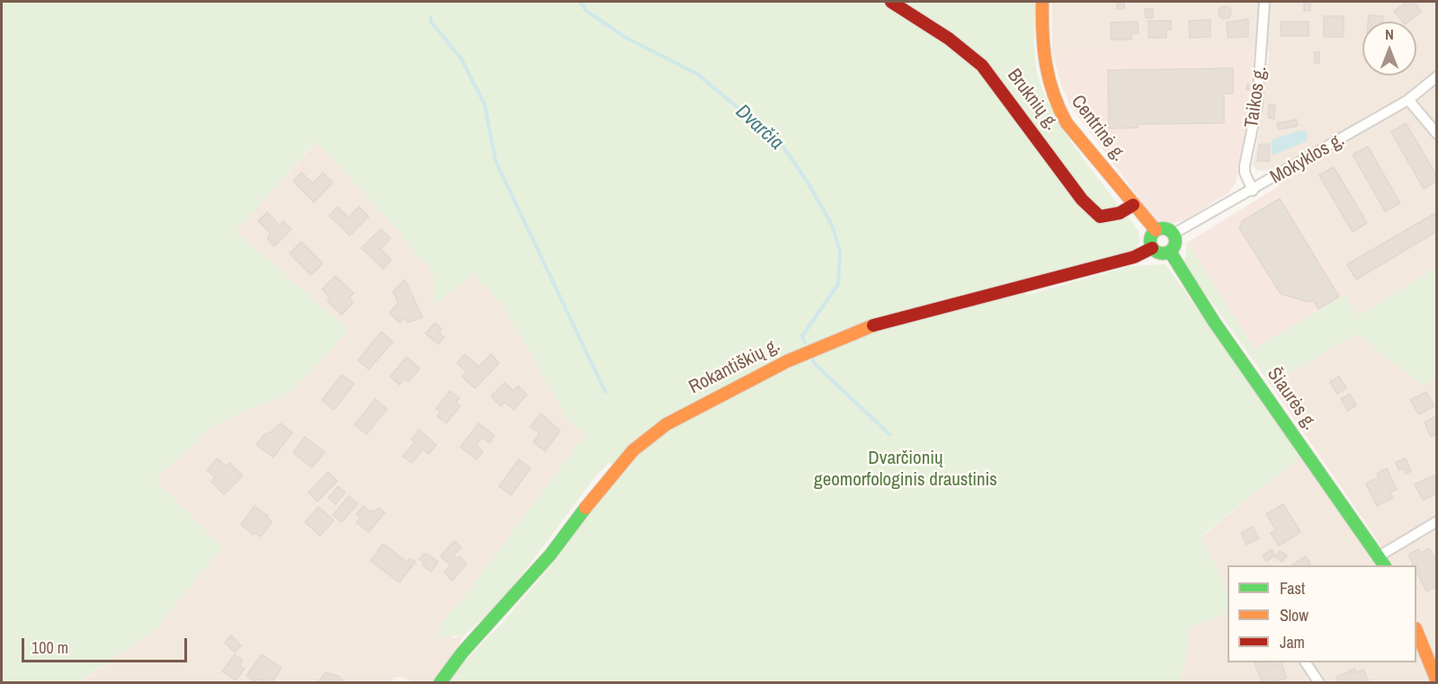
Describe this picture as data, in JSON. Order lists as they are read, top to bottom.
{
  "streets": {
    "street": [
      "Taikos g.",
      "Bruknių g.",
      "Centrinė g.",
      "Mokyklos g.",
      "Rokantiškių g.",
      "Šiaurės g."
    ]
  },
  "crossings": [
    ["Taikos g.", "Mokyklos g."],
    ["Bruknių g.", "Centrinė g."],
    ["Centrinė g.", "Mokyklos g."],
    ["Centrinė g.", "Rokantiškių g."],
    ["Centrinė g.", "Šiaurės g."],
    ["Mokyklos g.", "Rokantiškių g."],
    ["Mokyklos g.", "Šiaurės g."],
    ["Rokantiškių g.", "Šiaurės g."]
  ],
  "water": ["Dvarčia"],
  "parks": ["Dvarčionių geomorfologinis draustinis"],
  "legend": ["Fast", "Slow", "Jam"],
  "scale_bar": "100 m",
  "north": "top"
}
